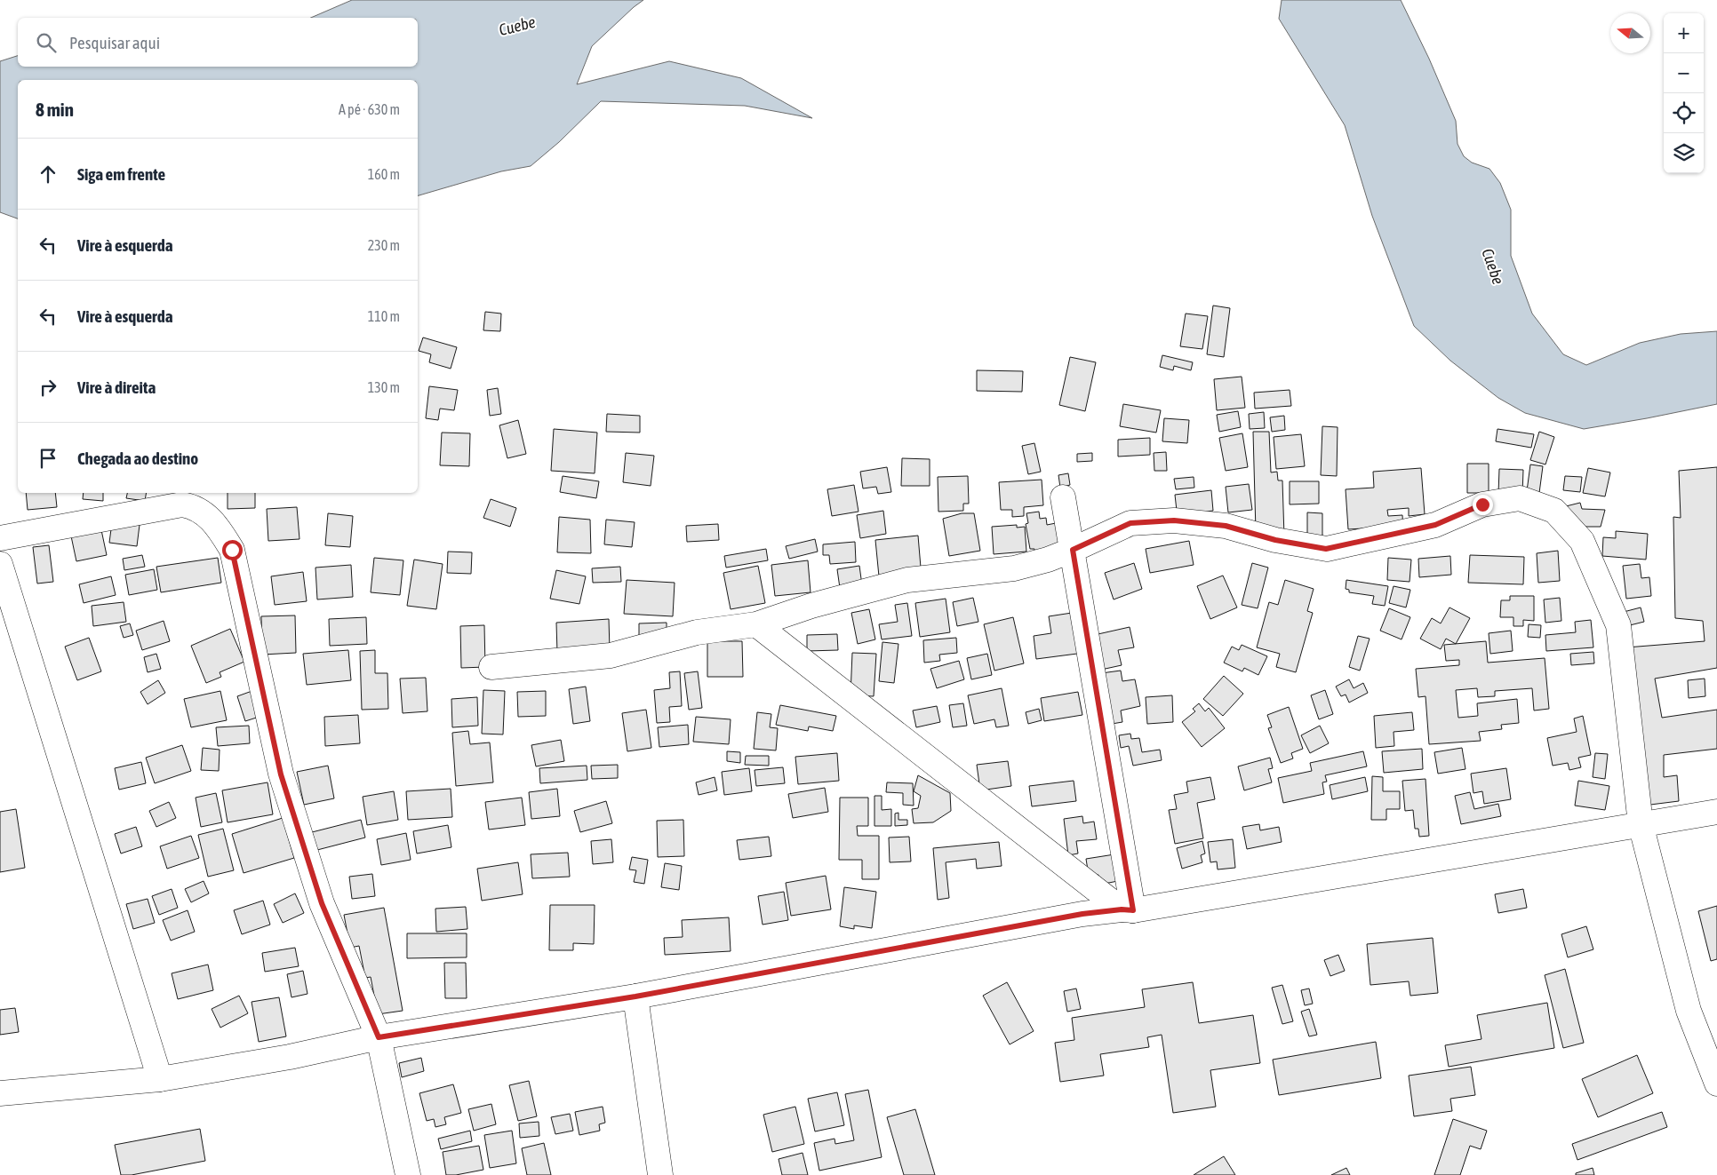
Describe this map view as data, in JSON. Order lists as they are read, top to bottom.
{
  "water": ["Cuebe"],
  "north": "left",
  "page": {
    "map_buttons": ["+", "−"],
    "search": "Pesquisar aqui",
    "heading": ["8 min", "A pé · 630 m"],
    "list": [
      ["Siga em frente", "160 m"],
      ["Vire à esquerda", "230 m"],
      ["Vire à esquerda", "110 m"],
      ["Vire à direita", "130 m"],
      "Chegada ao destino"
    ]
  }
}
